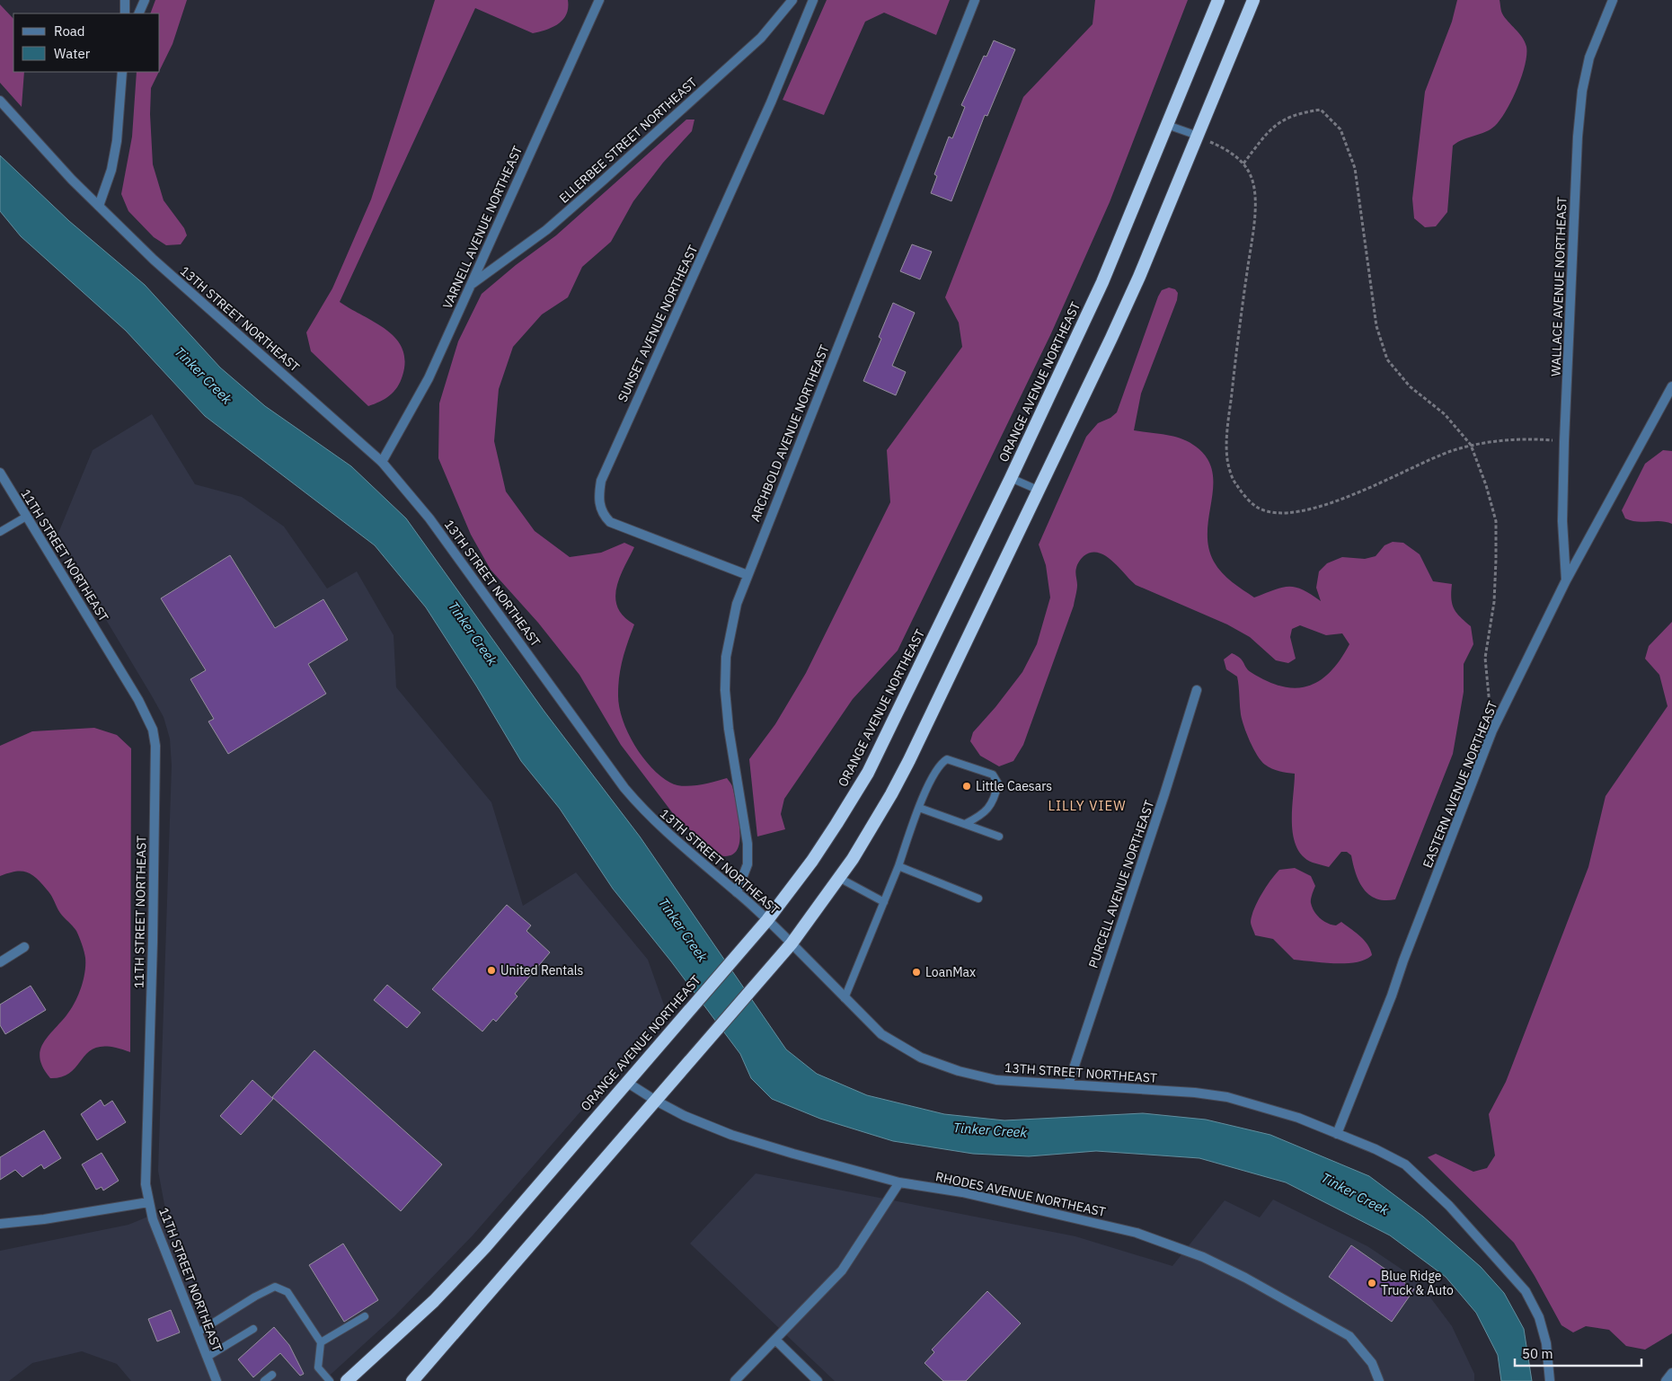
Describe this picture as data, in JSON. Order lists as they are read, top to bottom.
{
  "streets": {
    "highway": ["ORANGE AVENUE NORTHEAST"],
    "street": [
      "ELLERBEE STREET NORTHEAST",
      "VARNELL AVENUE NORTHEAST",
      "WALLACE AVENUE NORTHEAST",
      "13TH STREET NORTHEAST",
      "SUNSET AVENUE NORTHEAST",
      "ARCHBOLD AVENUE NORTHEAST",
      "11TH STREET NORTHEAST",
      "EASTERN AVENUE NORTHEAST",
      "PURCELL AVENUE NORTHEAST",
      "RHODES AVENUE NORTHEAST"
    ]
  },
  "crossings": [
    ["ELLERBEE STREET NORTHEAST", "VARNELL AVENUE NORTHEAST"],
    ["VARNELL AVENUE NORTHEAST", "13TH STREET NORTHEAST"],
    ["WALLACE AVENUE NORTHEAST", "EASTERN AVENUE NORTHEAST"],
    ["13TH STREET NORTHEAST", "ORANGE AVENUE NORTHEAST"],
    ["13TH STREET NORTHEAST", "ARCHBOLD AVENUE NORTHEAST"],
    ["13TH STREET NORTHEAST", "EASTERN AVENUE NORTHEAST"],
    ["13TH STREET NORTHEAST", "PURCELL AVENUE NORTHEAST"],
    ["SUNSET AVENUE NORTHEAST", "ARCHBOLD AVENUE NORTHEAST"],
    ["ORANGE AVENUE NORTHEAST", "RHODES AVENUE NORTHEAST"]
  ],
  "districts": ["LILLY VIEW"],
  "water": ["Tinker Creek"],
  "places": [
    "Little Caesars",
    "United Rentals",
    "LoanMax",
    "Blue Ridge Truck & Auto"
  ],
  "legend": ["Road", "Water"],
  "scale_bar": "50 m"
}
